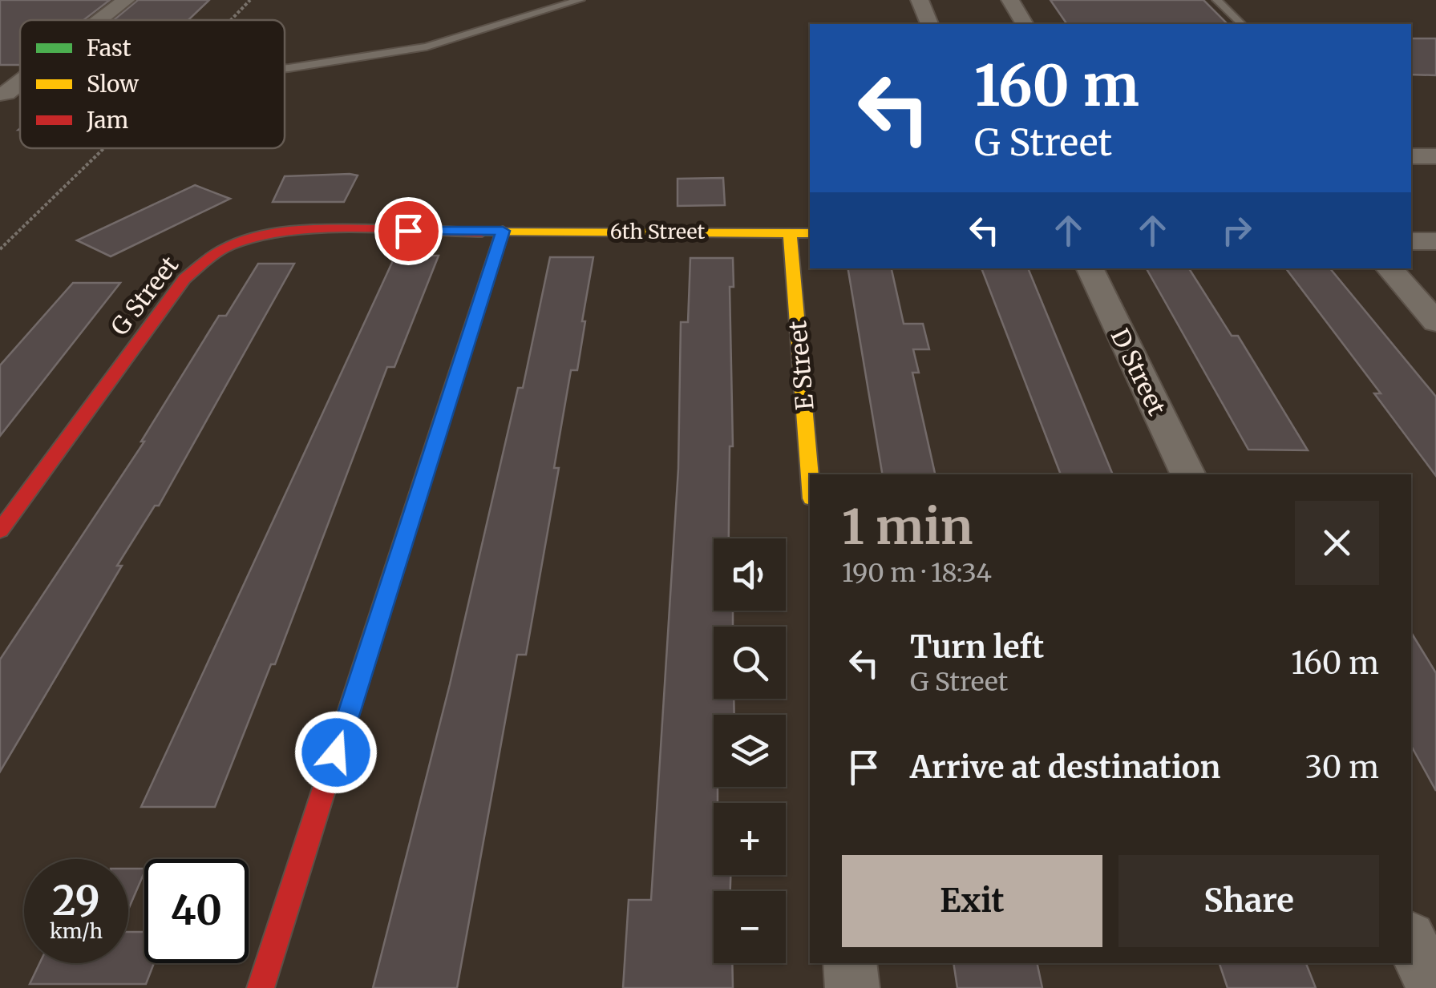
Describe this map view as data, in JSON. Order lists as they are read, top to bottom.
{
  "streets": {
    "street": [
      "6th Street",
      "G Street",
      "E Street",
      "D Street"
    ]
  },
  "crossings": [
    ["6th Street", "G Street"],
    ["6th Street", "E Street"]
  ],
  "legend": ["Fast", "Slow", "Jam"],
  "page": {
    "turn": ["160 m", "G Street"],
    "heading": ["1 min", "190 m · 18:34"],
    "map_buttons": ["+", "−"],
    "list": [
      {
        "name": "Turn left",
        "note": "G Street",
        "value": "160 m"
      },
      {
        "name": "Arrive at destination",
        "value": "30 m"
      }
    ],
    "buttons": ["Exit", "Share"],
    "speed": "29 km/h",
    "limit": "40"
  }
}
